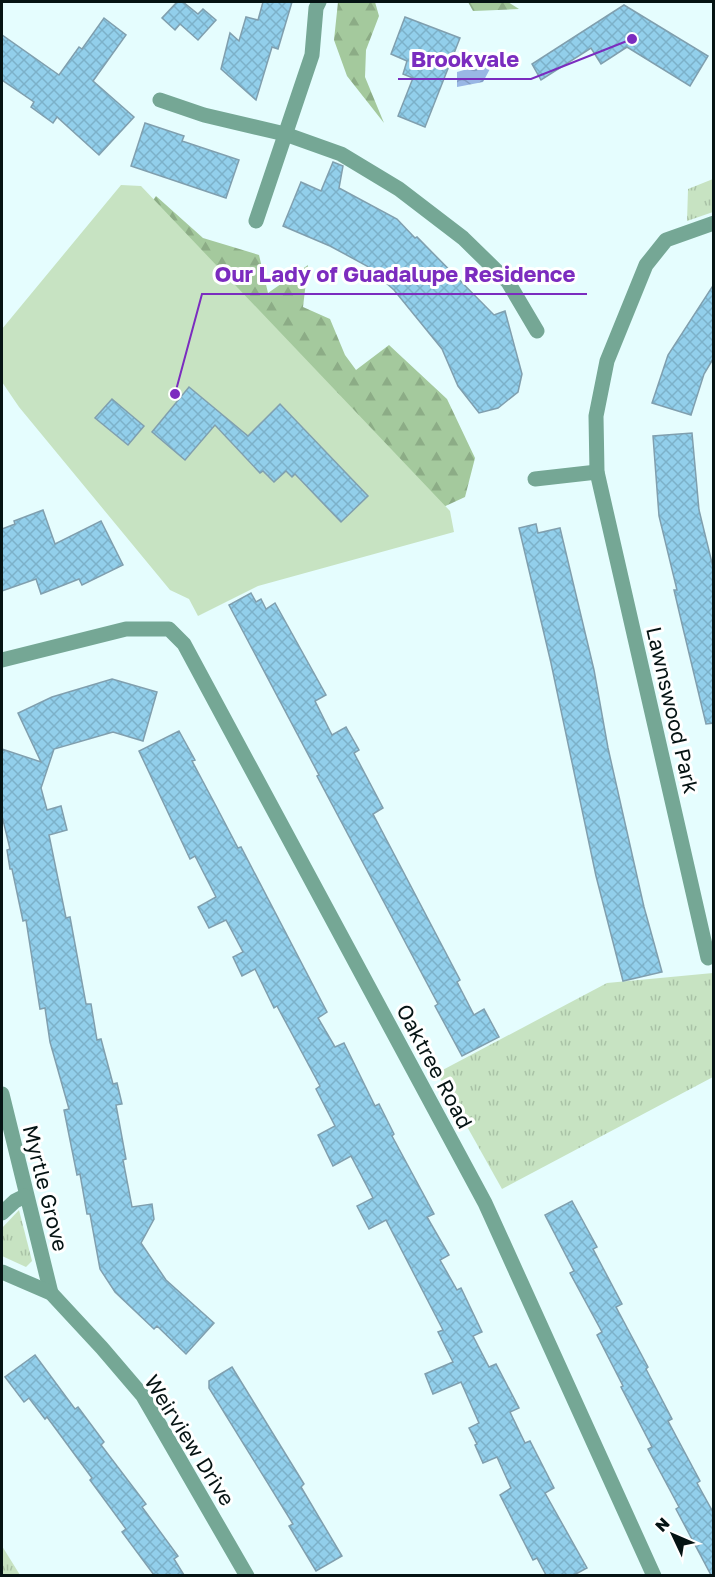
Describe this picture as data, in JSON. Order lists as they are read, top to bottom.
{
  "streets": {
    "street": [
      "Lawnswood Park",
      "Oaktree Road",
      "Myrtle Grove",
      "Weirview Drive"
    ]
  },
  "crossings": [
    ["Myrtle Grove", "Weirview Drive"]
  ],
  "places": ["Brookvale", "Our Lady of Guadalupe Residence"],
  "north": "top left"
}
